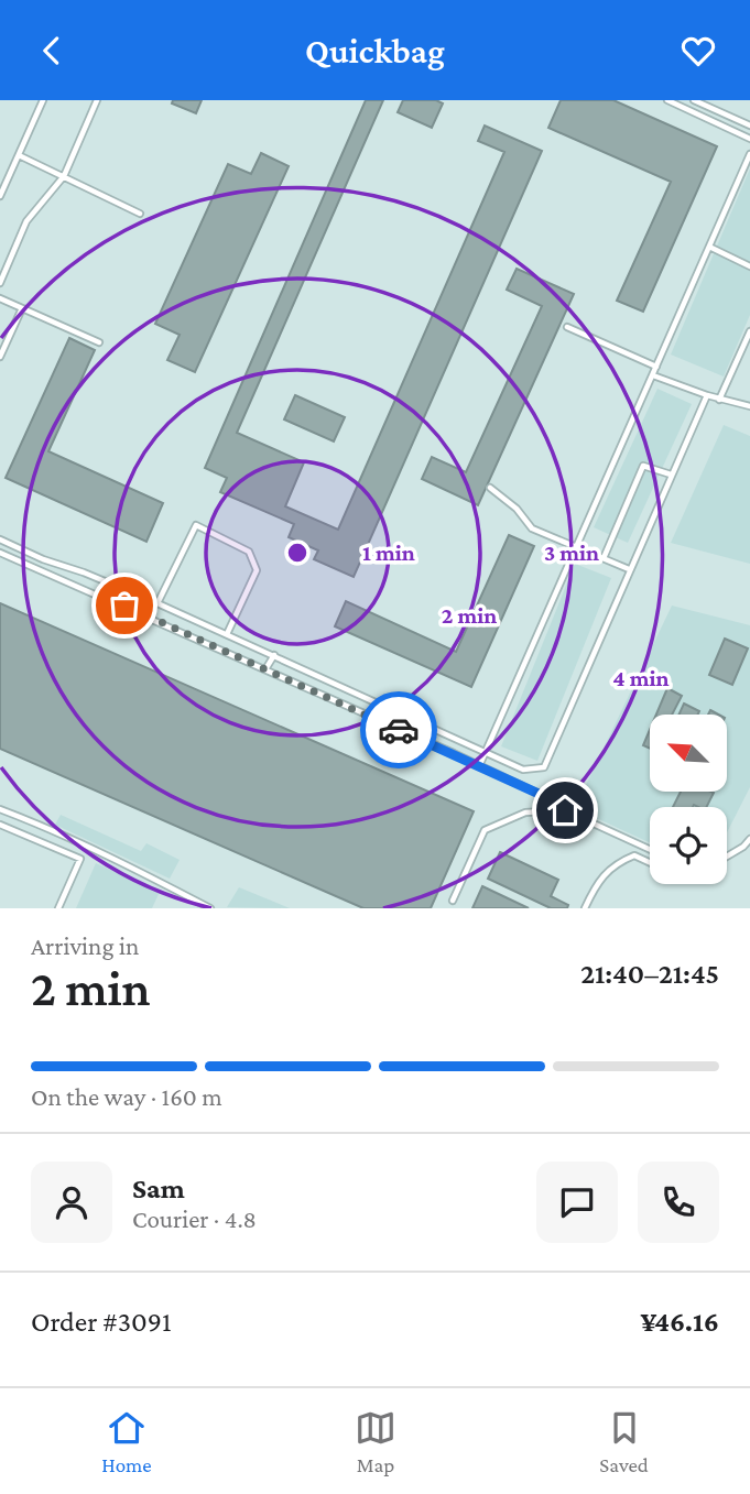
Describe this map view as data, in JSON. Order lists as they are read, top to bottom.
{
  "north": "top left",
  "page": {
    "header": "Quickbag",
    "heading": ["2 min", "Arriving in", "21:40–21:45"],
    "panel": [
      "Sam",
      "Courier · 4.8",
      "Order #3091",
      "¥46.16"
    ],
    "bar": "On the way · 160 m",
    "tabs": ["Home", "Map", "Saved"]
  },
  "rings": [
    "1 min",
    "3 min",
    "2 min",
    "4 min"
  ]
}
